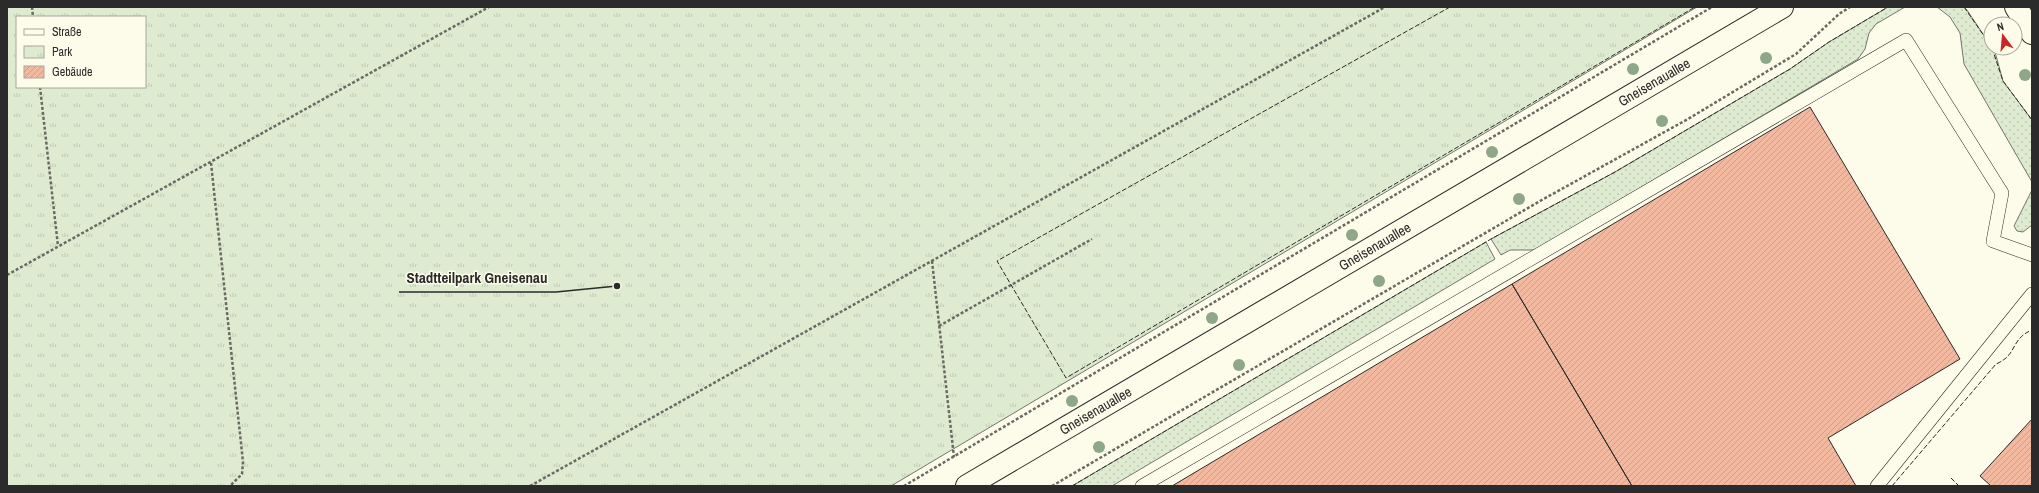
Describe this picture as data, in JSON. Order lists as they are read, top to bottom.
{
  "streets": {
    "main road": ["Gneisenauallee"]
  },
  "places": ["Stadtteilpark Gneisenau"],
  "legend": ["Straße", "Park", "Gebäude"],
  "north": "top"
}
